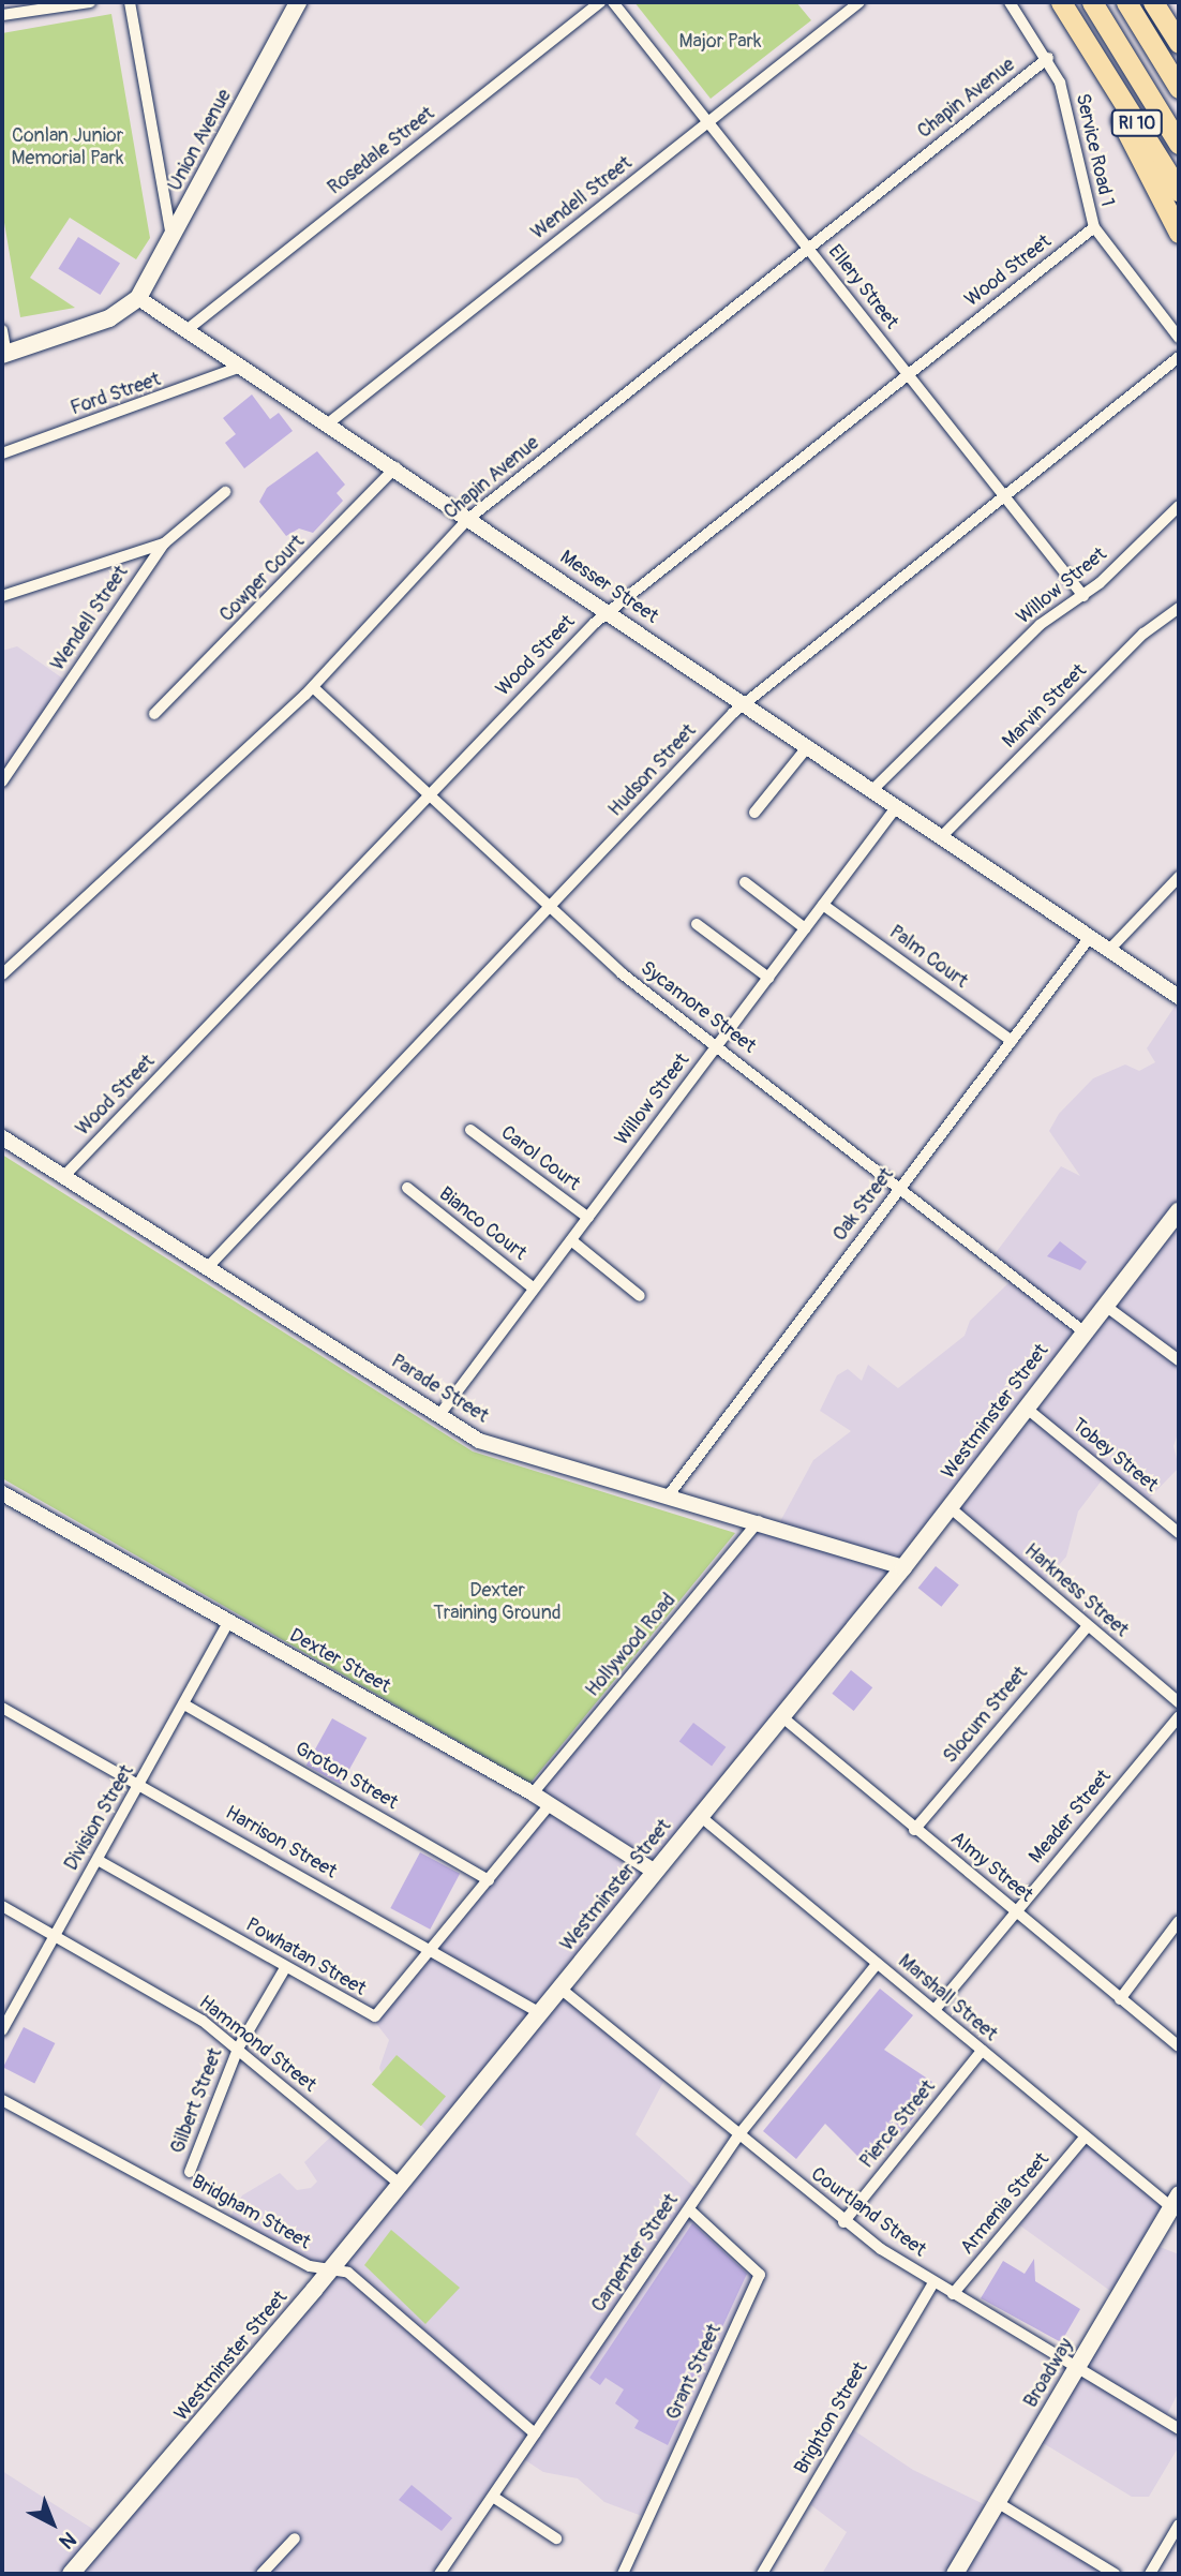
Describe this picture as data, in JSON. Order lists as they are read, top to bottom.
{
  "streets": {
    "highway": ["RI 10"],
    "main road": ["Union Avenue", "Westminster Street", "Broadway"],
    "street": [
      "Chapin Avenue",
      "Service Road 1",
      "Rosedale Street",
      "Wendell Street",
      "Wood Street",
      "Ellery Street",
      "Ford Street",
      "Cowper Court",
      "Willow Street",
      "Messer Street",
      "Marvin Street",
      "Hudson Street",
      "Palm Court",
      "Sycamore Street",
      "Carol Court",
      "Oak Street",
      "Bianco Court",
      "Parade Street",
      "Tobey Street",
      "Harkness Street",
      "Hollywood Road",
      "Dexter Street",
      "Slocum Street",
      "Groton Street",
      "Meader Street",
      "Division Street",
      "Harrison Street",
      "Almy Street",
      "Powhatan Street",
      "Marshall Street",
      "Hammond Street",
      "Gilbert Street",
      "Pierce Street",
      "Armenia Street",
      "Bridgham Street",
      "Courtland Street",
      "Carpenter Street",
      "Grant Street",
      "Brighton Street"
    ]
  },
  "crossings": [
    ["Chapin Avenue", "Service Road 1"],
    ["Chapin Avenue", "Ellery Street"],
    ["Chapin Avenue", "Messer Street"],
    ["Chapin Avenue", "Sycamore Street"],
    ["Union Avenue", "Messer Street"],
    ["Service Road 1", "Wood Street"],
    ["Rosedale Street", "Messer Street"],
    ["Wendell Street", "Ellery Street"],
    ["Wendell Street", "Messer Street"],
    ["Wood Street", "Ellery Street"],
    ["Wood Street", "Messer Street"],
    ["Wood Street", "Sycamore Street"],
    ["Wood Street", "Parade Street"],
    ["Ellery Street", "Willow Street"],
    ["Ellery Street", "Hudson Street"],
    ["Ford Street", "Messer Street"],
    ["Cowper Court", "Messer Street"],
    ["Willow Street", "Messer Street"],
    ["Willow Street", "Palm Court"],
    ["Willow Street", "Sycamore Street"],
    ["Willow Street", "Carol Court"],
    ["Willow Street", "Bianco Court"],
    ["Willow Street", "Parade Street"],
    ["Messer Street", "Marvin Street"],
    ["Messer Street", "Hudson Street"],
    ["Messer Street", "Oak Street"],
    ["Hudson Street", "Sycamore Street"],
    ["Hudson Street", "Parade Street"],
    ["Palm Court", "Oak Street"],
    ["Sycamore Street", "Oak Street"],
    ["Sycamore Street", "Westminster Street"],
    ["Oak Street", "Parade Street"],
    ["Parade Street", "Westminster Street"],
    ["Parade Street", "Hollywood Road"],
    ["Westminster Street", "Tobey Street"],
    ["Westminster Street", "Harkness Street"],
    ["Westminster Street", "Dexter Street"],
    ["Westminster Street", "Harrison Street"],
    ["Westminster Street", "Almy Street"],
    ["Westminster Street", "Marshall Street"],
    ["Westminster Street", "Hammond Street"],
    ["Westminster Street", "Bridgham Street"],
    ["Westminster Street", "Courtland Street"],
    ["Harkness Street", "Slocum Street"],
    ["Hollywood Road", "Dexter Street"],
    ["Dexter Street", "Division Street"],
    ["Dexter Street", "Powhatan Street"],
    ["Slocum Street", "Almy Street"],
    ["Groton Street", "Division Street"],
    ["Groton Street", "Powhatan Street"],
    ["Meader Street", "Almy Street"],
    ["Meader Street", "Marshall Street"],
    ["Division Street", "Harrison Street"],
    ["Division Street", "Powhatan Street"],
    ["Division Street", "Hammond Street"],
    ["Harrison Street", "Powhatan Street"],
    ["Powhatan Street", "Gilbert Street"],
    ["Marshall Street", "Pierce Street"],
    ["Marshall Street", "Armenia Street"],
    ["Marshall Street", "Carpenter Street"],
    ["Marshall Street", "Broadway"],
    ["Hammond Street", "Gilbert Street"],
    ["Pierce Street", "Courtland Street"],
    ["Armenia Street", "Courtland Street"],
    ["Bridgham Street", "Carpenter Street"],
    ["Courtland Street", "Carpenter Street"],
    ["Courtland Street", "Broadway"],
    ["Courtland Street", "Brighton Street"],
    ["Carpenter Street", "Grant Street"]
  ],
  "parks": ["Major Park", "Conlan Junior Memorial Park", "Dexter Training Ground"],
  "north": "bottom right"
}
